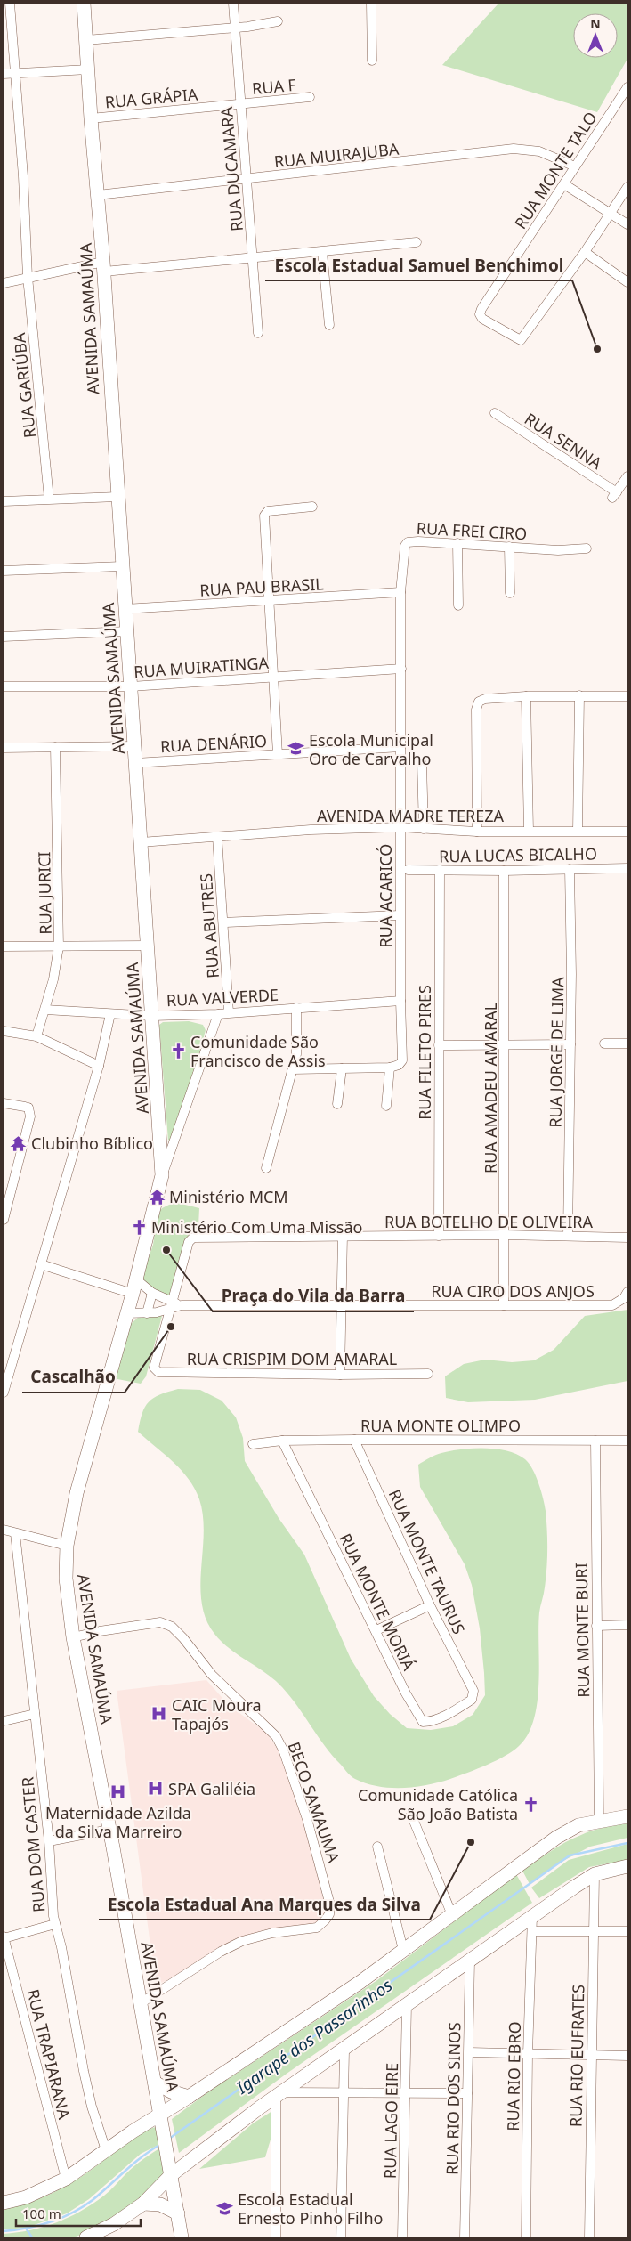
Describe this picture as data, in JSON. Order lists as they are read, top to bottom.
{
  "streets": {
    "street": [
      "RUA F",
      "RUA GRÁPIA",
      "RUA MUIRAJUBA",
      "RUA DUCAMARA",
      "RUA MONTE TALO",
      "AVENIDA SAMAÚMA",
      "RUA GARIÚBA",
      "RUA SENNA",
      "RUA FREI CIRO",
      "RUA PAU BRASIL",
      "RUA MUIRATINGA",
      "RUA DENÁRIO",
      "AVENIDA MADRE TEREZA",
      "RUA LUCAS BICALHO",
      "RUA JURICI",
      "RUA ACARICÓ",
      "RUA ABUTRES",
      "RUA VALVERDE",
      "RUA FILETO PIRES",
      "RUA JORGE DE LIMA",
      "RUA AMADEU AMARAL",
      "RUA BOTELHO DE OLIVEIRA",
      "RUA CIRO DOS ANJOS",
      "RUA CRISPIM DOM AMARAL",
      "RUA MONTE OLIMPO",
      "RUA MONTE TAURUS",
      "RUA MONTE MORIÁ",
      "RUA MONTE BURI",
      "BECO SAMAUMA",
      "RUA DOM CASTER",
      "RUA TRAPIARANA",
      "RUA RIO EUFRATES",
      "RUA RIO EBRO",
      "RUA RIO DOS SINOS",
      "RUA LAGO EIRE"
    ]
  },
  "crossings": [
    ["RUA F", "RUA GRÁPIA"],
    ["RUA F", "RUA DUCAMARA"],
    ["RUA GRÁPIA", "RUA DUCAMARA"],
    ["RUA GRÁPIA", "AVENIDA SAMAÚMA"],
    ["RUA MUIRAJUBA", "RUA DUCAMARA"],
    ["RUA MUIRAJUBA", "RUA MONTE TALO"],
    ["RUA MUIRAJUBA", "AVENIDA SAMAÚMA"],
    ["AVENIDA SAMAÚMA", "RUA PAU BRASIL"],
    ["AVENIDA SAMAÚMA", "RUA MUIRATINGA"],
    ["AVENIDA SAMAÚMA", "RUA DENÁRIO"],
    ["AVENIDA SAMAÚMA", "AVENIDA MADRE TEREZA"],
    ["AVENIDA SAMAÚMA", "RUA VALVERDE"],
    ["AVENIDA SAMAÚMA", "RUA CIRO DOS ANJOS"],
    ["AVENIDA SAMAÚMA", "BECO SAMAUMA"],
    ["RUA FREI CIRO", "RUA PAU BRASIL"],
    ["RUA FREI CIRO", "RUA ACARICÓ"],
    ["RUA PAU BRASIL", "RUA ACARICÓ"],
    ["RUA MUIRATINGA", "RUA ACARICÓ"],
    ["RUA DENÁRIO", "RUA ACARICÓ"],
    ["AVENIDA MADRE TEREZA", "RUA ACARICÓ"],
    ["AVENIDA MADRE TEREZA", "RUA ABUTRES"],
    ["RUA LUCAS BICALHO", "RUA FILETO PIRES"],
    ["RUA LUCAS BICALHO", "RUA JORGE DE LIMA"],
    ["RUA LUCAS BICALHO", "RUA AMADEU AMARAL"],
    ["RUA JURICI", "RUA VALVERDE"],
    ["RUA ACARICÓ", "RUA VALVERDE"],
    ["RUA ABUTRES", "RUA VALVERDE"],
    ["RUA FILETO PIRES", "RUA BOTELHO DE OLIVEIRA"],
    ["RUA JORGE DE LIMA", "RUA BOTELHO DE OLIVEIRA"],
    ["RUA AMADEU AMARAL", "RUA BOTELHO DE OLIVEIRA"],
    ["RUA AMADEU AMARAL", "RUA CIRO DOS ANJOS"],
    ["RUA BOTELHO DE OLIVEIRA", "RUA CIRO DOS ANJOS"],
    ["RUA BOTELHO DE OLIVEIRA", "RUA CRISPIM DOM AMARAL"],
    ["RUA CIRO DOS ANJOS", "RUA CRISPIM DOM AMARAL"],
    ["RUA MONTE OLIMPO", "RUA MONTE TAURUS"],
    ["RUA MONTE OLIMPO", "RUA MONTE MORIÁ"],
    ["RUA MONTE OLIMPO", "RUA MONTE BURI"],
    ["RUA MONTE TAURUS", "RUA MONTE MORIÁ"]
  ],
  "water": ["Igarapé dos Passarinhos"],
  "places": {
    "other": [
      "Escola Estadual Samuel Benchimol",
      "Praça do Vila da Barra",
      "Cascalhão",
      "Escola Estadual Ana Marques da Silva"
    ],
    "school or university": ["Escola Municipal Oro de Carvalho", "Escola Estadual Ernesto Pinho Filho"],
    "church": ["Comunidade São Francisco de Assis", "Ministério Com Uma Missão", "Comunidade Católica São João Batista"],
    "temple": ["Clubinho Bíblico", "Ministério MCM"],
    "hospital": ["CAIC Moura Tapajós", "SPA Galiléia", "Maternidade Azilda da Silva Marreiro"]
  },
  "scale_bar": "100 m",
  "north": "top"
}
